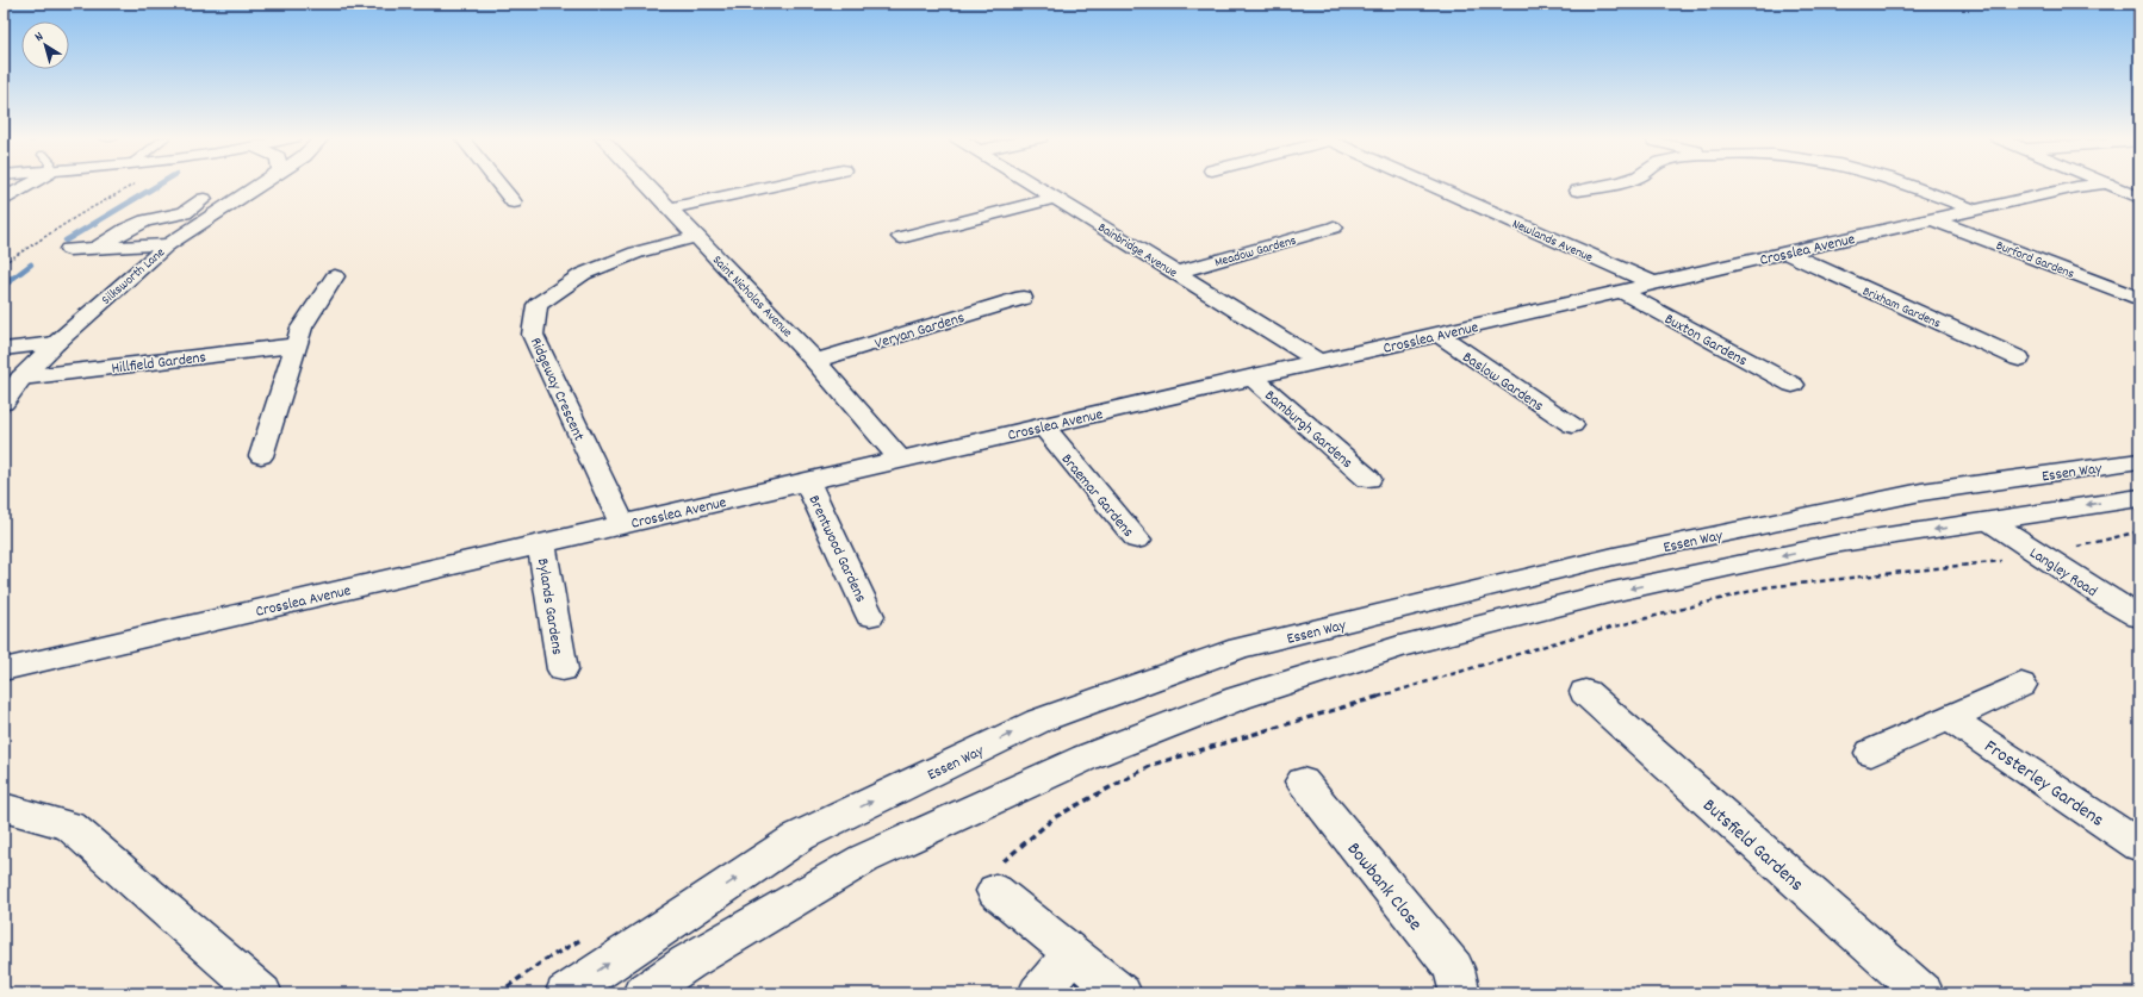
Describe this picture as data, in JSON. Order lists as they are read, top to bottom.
{
  "streets": {
    "main road": [
      "Newlands Avenue",
      "Crosslea Avenue",
      "Bainbridge Avenue",
      "Meadow Gardens",
      "Burford Gardens",
      "Silksworth Lane",
      "Saint Nicholas Avenue",
      "Brixham Gardens",
      "Veryan Gardens",
      "Buxton Gardens",
      "Hillfield Gardens",
      "Baslow Gardens",
      "Ridgeway Crescent",
      "Bamburgh Gardens",
      "Essen Way",
      "Braemar Gardens",
      "Brentwood Gardens",
      "Langley Road",
      "Bylands Gardens",
      "Frosterley Gardens",
      "Butsfield Gardens",
      "Bowbank Close"
    ]
  },
  "crossings": [
    ["Newlands Avenue", "Crosslea Avenue"],
    ["Crosslea Avenue", "Bainbridge Avenue"],
    ["Crosslea Avenue", "Burford Gardens"],
    ["Crosslea Avenue", "Saint Nicholas Avenue"],
    ["Crosslea Avenue", "Brixham Gardens"],
    ["Crosslea Avenue", "Buxton Gardens"],
    ["Crosslea Avenue", "Baslow Gardens"],
    ["Crosslea Avenue", "Ridgeway Crescent"],
    ["Crosslea Avenue", "Bamburgh Gardens"],
    ["Crosslea Avenue", "Braemar Gardens"],
    ["Crosslea Avenue", "Brentwood Gardens"],
    ["Crosslea Avenue", "Bylands Gardens"],
    ["Bainbridge Avenue", "Meadow Gardens"],
    ["Silksworth Lane", "Hillfield Gardens"],
    ["Saint Nicholas Avenue", "Veryan Gardens"],
    ["Saint Nicholas Avenue", "Ridgeway Crescent"]
  ],
  "north": "top left"
}
